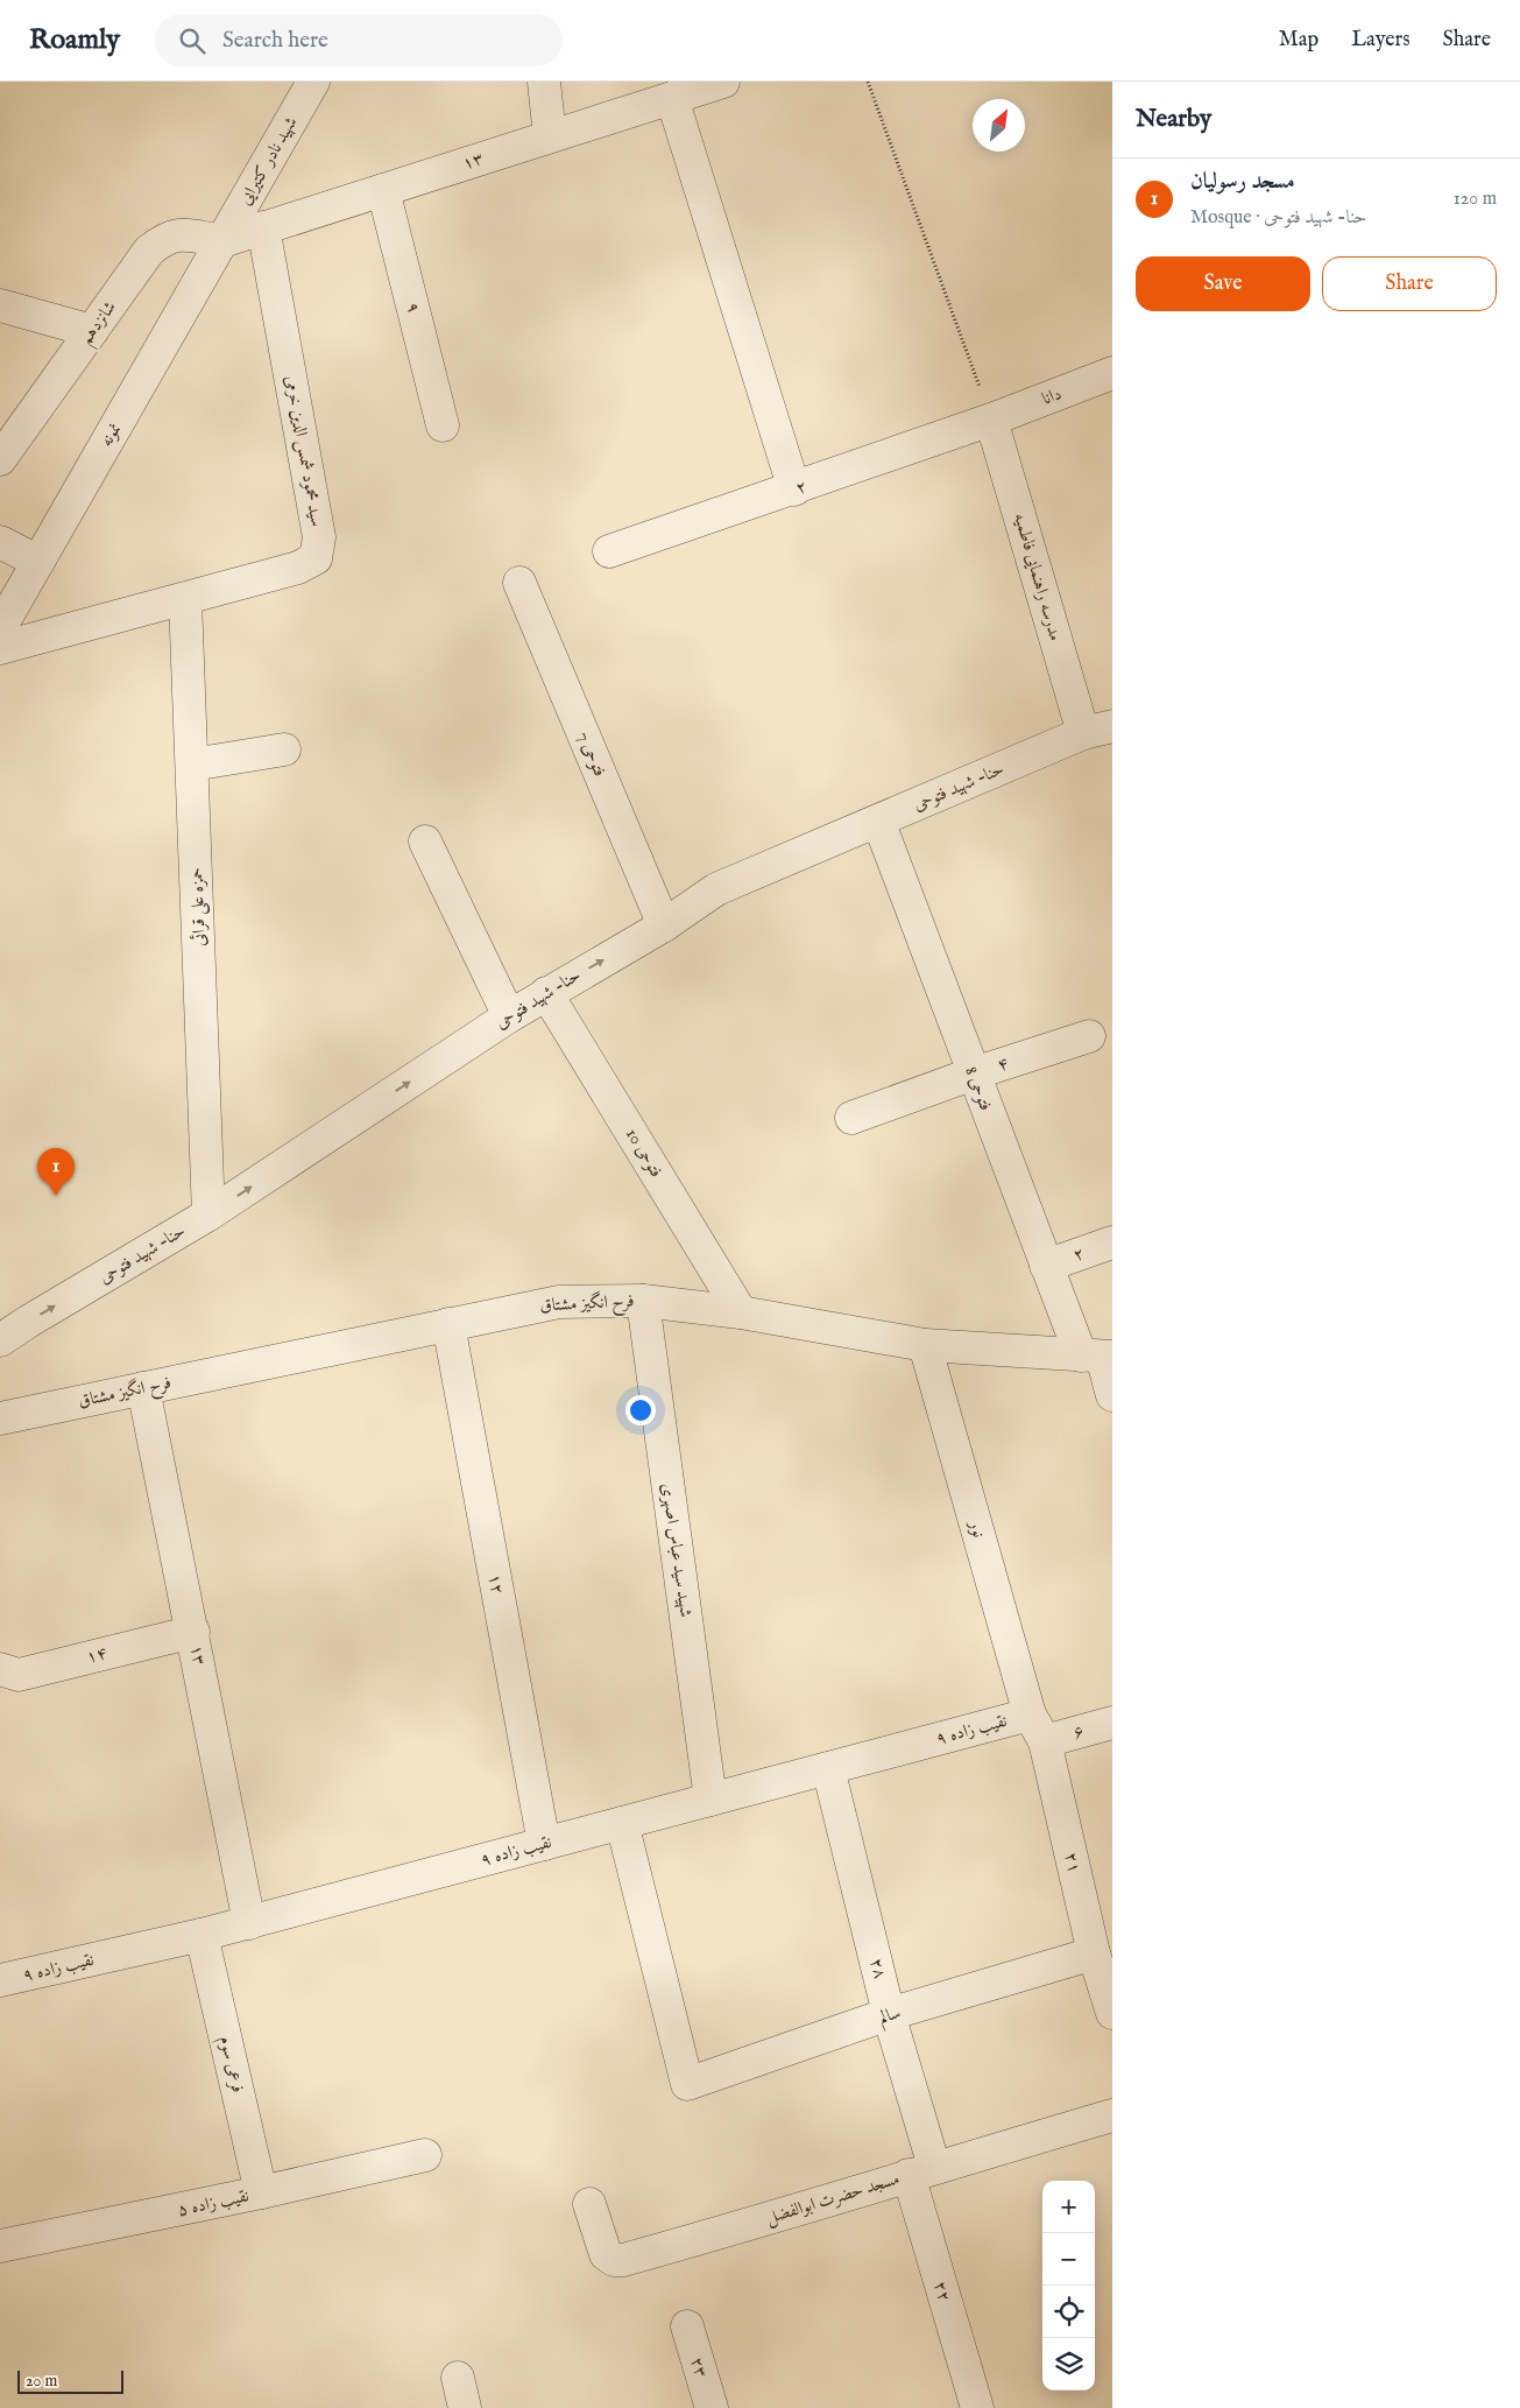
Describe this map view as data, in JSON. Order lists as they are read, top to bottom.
{
  "streets": {
    "street": [
      "شهید نادر کتیرایی",
      "۱۳",
      "۹",
      "شانزدهم",
      "دانا",
      "نمونه",
      "سید محمود شمس الدین خرمی",
      "۲",
      "مدرسه راهنمایی فاطمیه",
      "فتوحی 7",
      "حنا- شهید فتوحی",
      "حمزه علی قرائی",
      "۴",
      "فتوحی 8",
      "فتوحی 10",
      "فرح انگیز مشتاق",
      "نور",
      "شهید سید عباس اصهری",
      "۱۲",
      "۱۴",
      "نقیب زاده ۹",
      "۶",
      "۲۱",
      "۲۸",
      "سالم",
      "فرعی سوم",
      "مسجد حضرت ابوالفضل",
      "نقیب زاده ۵",
      "۲۲",
      "۲۳"
    ]
  },
  "crossings": [
    ["شهید نادر کتیرایی", "۱۳"],
    ["شهید نادر کتیرایی", "شانزدهم"],
    ["شهید نادر کتیرایی", "نمونه"],
    ["۱۳", "۹"],
    ["۱۳", "شانزدهم"],
    ["۱۳", "نمونه"],
    ["۱۳", "سید محمود شمس الدین خرمی"],
    ["۱۳", "فرح انگیز مشتاق"],
    ["۱۳", "۱۴"],
    ["۱۳", "نقیب زاده ۹"],
    ["شانزدهم", "نمونه"],
    ["دانا", "۲"],
    ["دانا", "مدرسه راهنمایی فاطمیه"],
    ["سید محمود شمس الدین خرمی", "حمزه علی قرائی"],
    ["۲", "مدرسه راهنمایی فاطمیه"],
    ["۲", "فتوحی 8"],
    ["مدرسه راهنمایی فاطمیه", "حنا- شهید فتوحی"],
    ["فتوحی 7", "حنا- شهید فتوحی"],
    ["حنا- شهید فتوحی", "حمزه علی قرائی"],
    ["حنا- شهید فتوحی", "فتوحی 8"],
    ["حنا- شهید فتوحی", "فتوحی 10"],
    ["۴", "فتوحی 8"],
    ["فتوحی 8", "فرح انگیز مشتاق"],
    ["فتوحی 10", "فرح انگیز مشتاق"],
    ["فرح انگیز مشتاق", "نور"],
    ["فرح انگیز مشتاق", "شهید سید عباس اصهری"],
    ["فرح انگیز مشتاق", "۱۲"],
    ["نور", "نقیب زاده ۹"],
    ["نور", "۲۱"],
    ["شهید سید عباس اصهری", "نقیب زاده ۹"],
    ["۱۲", "نقیب زاده ۹"],
    ["نقیب زاده ۹", "۲۱"],
    ["نقیب زاده ۹", "۲۸"],
    ["نقیب زاده ۹", "سالم"],
    ["نقیب زاده ۹", "فرعی سوم"],
    ["۶", "۲۱"],
    ["۲۱", "سالم"],
    ["۲۸", "سالم"],
    ["۲۸", "مسجد حضرت ابوالفضل"],
    ["۲۸", "۲۲"],
    ["فرعی سوم", "نقیب زاده ۵"],
    ["مسجد حضرت ابوالفضل", "۲۲"]
  ],
  "one_way": ["حنا- شهید فتوحی"],
  "scale_bar": "20 m",
  "north": "top right",
  "page": {
    "header": "Roamly",
    "search": "Search here",
    "nav": ["Map", "Layers", "Share"],
    "heading": "Nearby",
    "list": [
      {
        "mark": "1",
        "name": "مسجد رسولیان",
        "note": "Mosque · حنا- شهید فتوحی",
        "value": "120 m"
      }
    ],
    "buttons": ["Save", "Share"],
    "pins": "1",
    "map_buttons": ["+", "−"],
    "scale": "20 m"
  }
}
